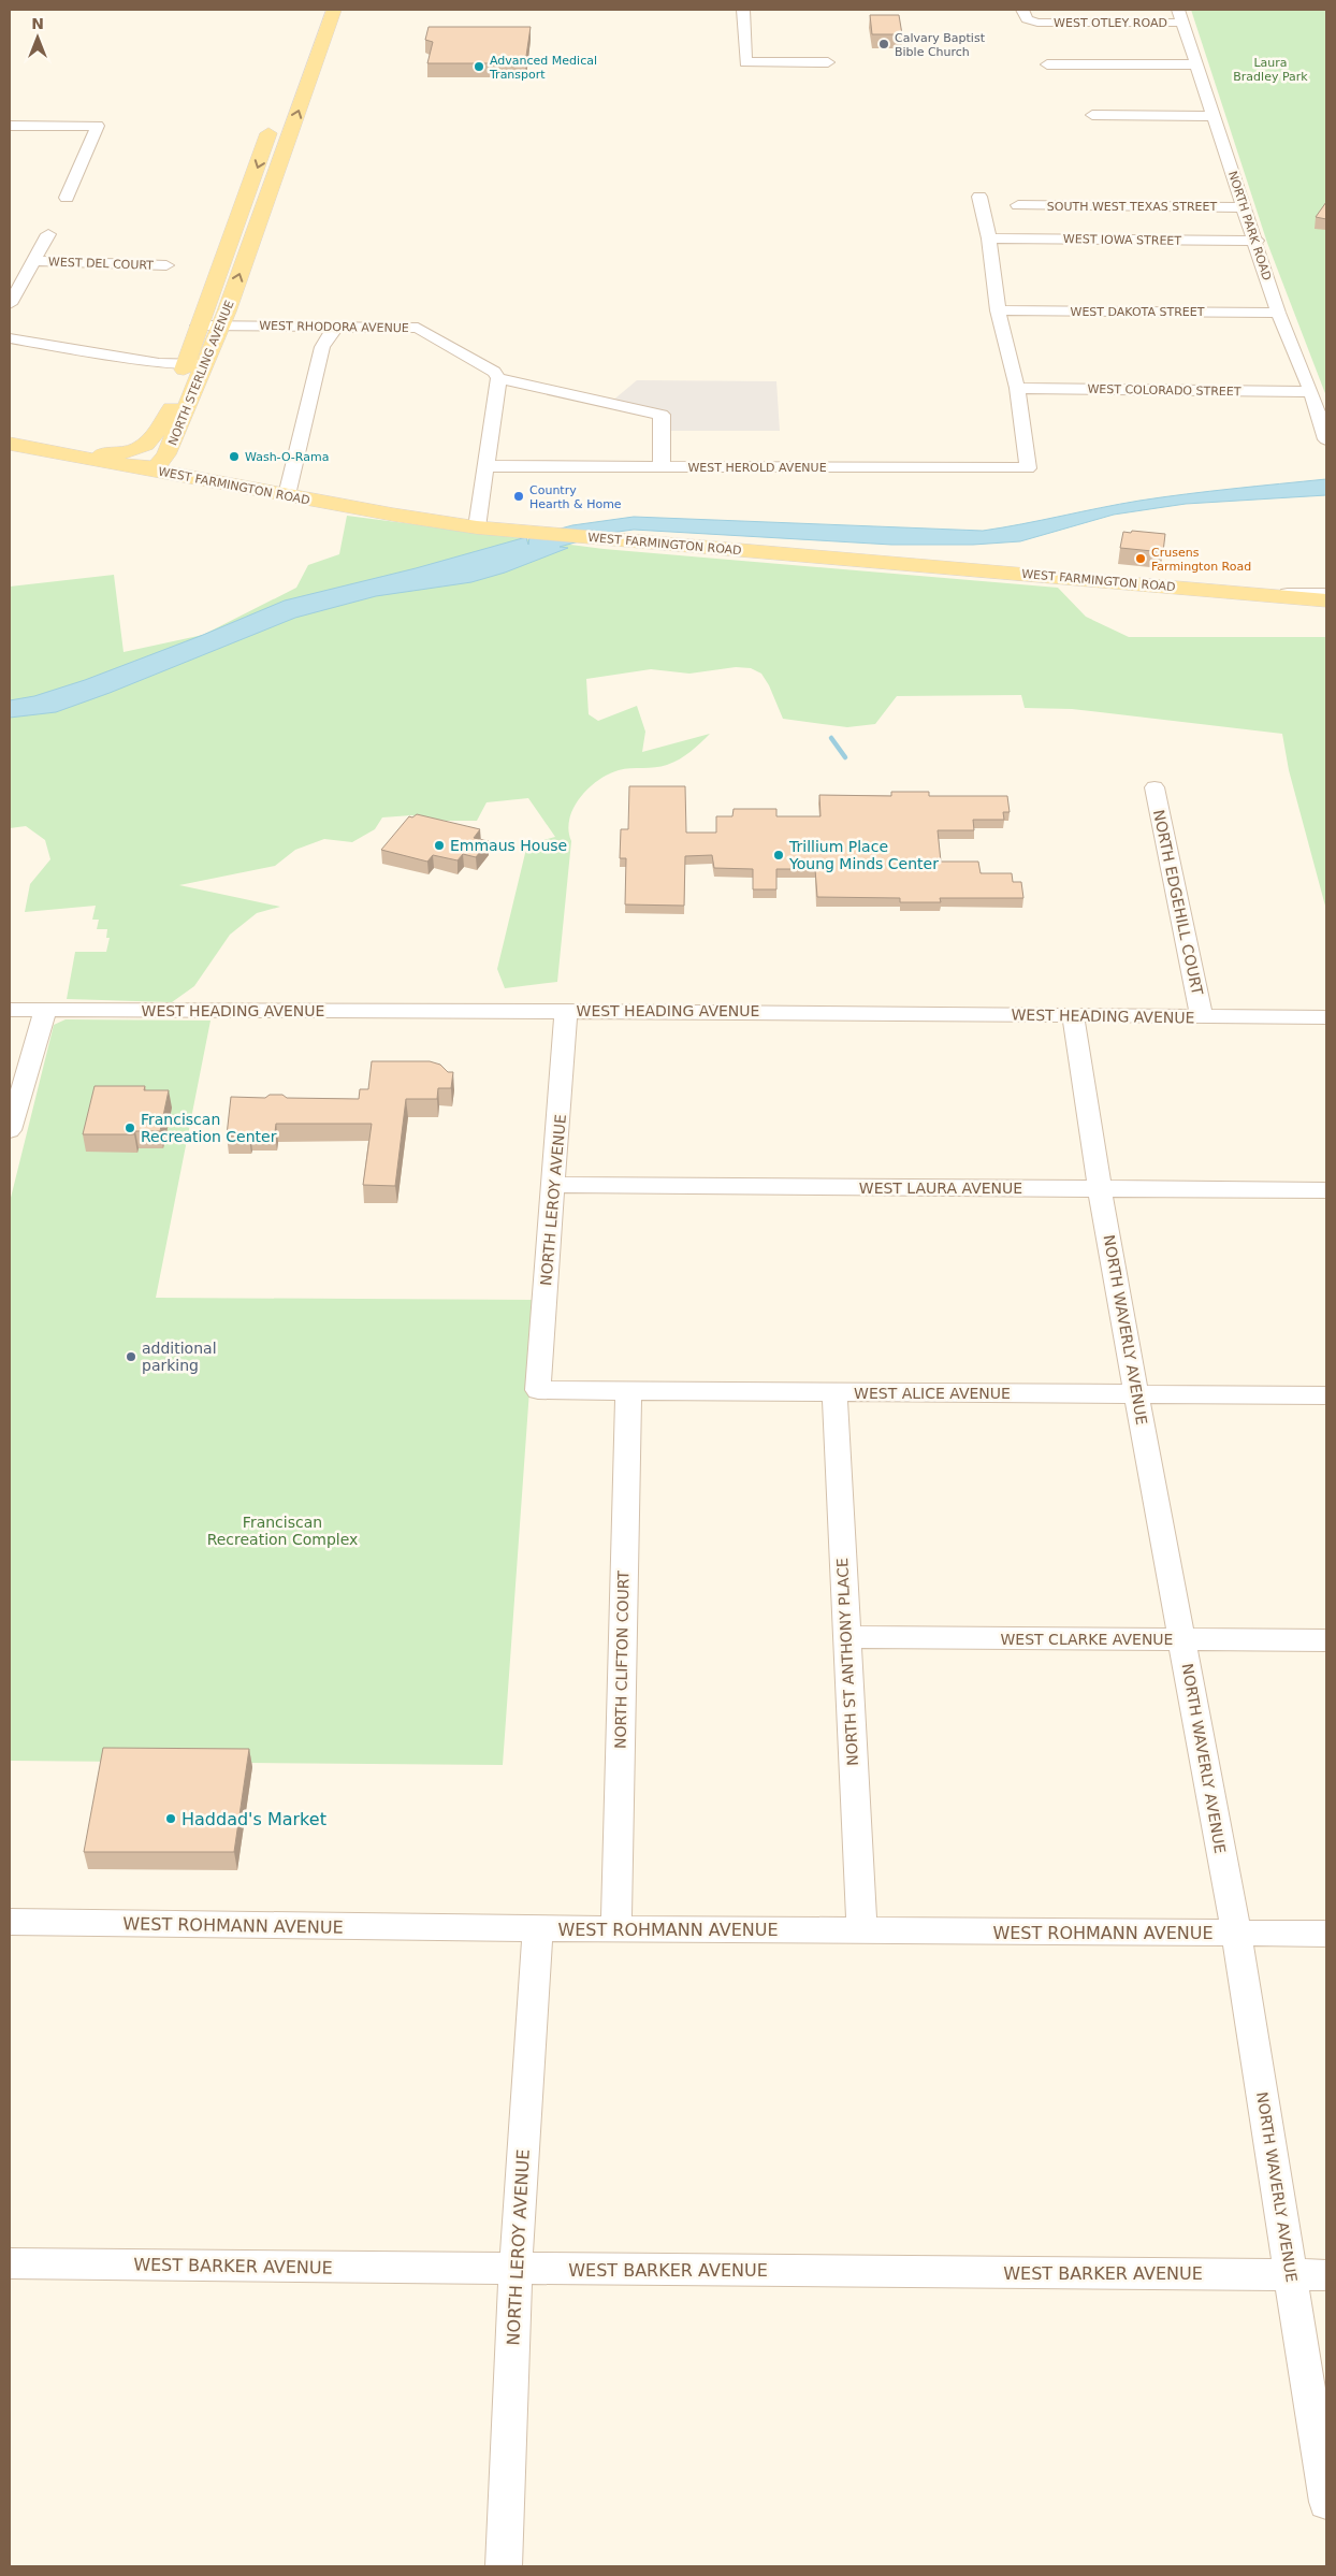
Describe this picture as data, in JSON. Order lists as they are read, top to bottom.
{
  "streets": {
    "main road": ["NORTH STERLING AVENUE", "WEST FARMINGTON ROAD"],
    "street": [
      "WEST OTLEY ROAD",
      "SOUTH WEST TEXAS STREET",
      "NORTH PARK ROAD",
      "WEST IOWA STREET",
      "WEST DEL COURT",
      "WEST DAKOTA STREET",
      "WEST RHODORA AVENUE",
      "WEST COLORADO STREET",
      "WEST HEROLD AVENUE",
      "NORTH EDGEHILL COURT",
      "WEST HEADING AVENUE",
      "WEST LAURA AVENUE",
      "NORTH LEROY AVENUE",
      "NORTH WAVERLY AVENUE",
      "WEST ALICE AVENUE",
      "WEST CLARKE AVENUE",
      "NORTH CLIFTON COURT",
      "NORTH ST ANTHONY PLACE",
      "WEST ROHMANN AVENUE",
      "WEST BARKER AVENUE"
    ]
  },
  "crossings": [
    ["WEST OTLEY ROAD", "NORTH PARK ROAD"],
    ["SOUTH WEST TEXAS STREET", "NORTH PARK ROAD"],
    ["NORTH PARK ROAD", "WEST IOWA STREET"],
    ["NORTH PARK ROAD", "WEST DAKOTA STREET"],
    ["NORTH PARK ROAD", "WEST COLORADO STREET"],
    ["WEST RHODORA AVENUE", "NORTH STERLING AVENUE"],
    ["NORTH STERLING AVENUE", "WEST FARMINGTON ROAD"],
    ["WEST COLORADO STREET", "WEST HEROLD AVENUE"],
    ["NORTH EDGEHILL COURT", "WEST HEADING AVENUE"],
    ["WEST HEADING AVENUE", "NORTH LEROY AVENUE"],
    ["WEST HEADING AVENUE", "NORTH WAVERLY AVENUE"],
    ["WEST LAURA AVENUE", "NORTH LEROY AVENUE"],
    ["WEST LAURA AVENUE", "NORTH WAVERLY AVENUE"],
    ["NORTH LEROY AVENUE", "WEST ALICE AVENUE"],
    ["NORTH LEROY AVENUE", "WEST ROHMANN AVENUE"],
    ["NORTH LEROY AVENUE", "WEST BARKER AVENUE"],
    ["NORTH WAVERLY AVENUE", "WEST ALICE AVENUE"],
    ["NORTH WAVERLY AVENUE", "WEST CLARKE AVENUE"],
    ["NORTH WAVERLY AVENUE", "WEST ROHMANN AVENUE"],
    ["NORTH WAVERLY AVENUE", "WEST BARKER AVENUE"],
    ["WEST ALICE AVENUE", "NORTH CLIFTON COURT"],
    ["WEST ALICE AVENUE", "NORTH ST ANTHONY PLACE"],
    ["WEST CLARKE AVENUE", "NORTH ST ANTHONY PLACE"],
    ["NORTH CLIFTON COURT", "WEST ROHMANN AVENUE"],
    ["NORTH ST ANTHONY PLACE", "WEST ROHMANN AVENUE"]
  ],
  "parks": ["Laura Bradley Park", "Franciscan Recreation Complex"],
  "places": [
    "Calvary Baptist Bible Church",
    "Advanced Medical Transport",
    "Wash-O-Rama",
    "Country Hearth & Home",
    "Crusens Farmington Road",
    "Emmaus House",
    "Trillium Place Young Minds Center",
    "Franciscan Recreation Center",
    "additional parking",
    "Haddad's Market"
  ],
  "north": "top"
}
